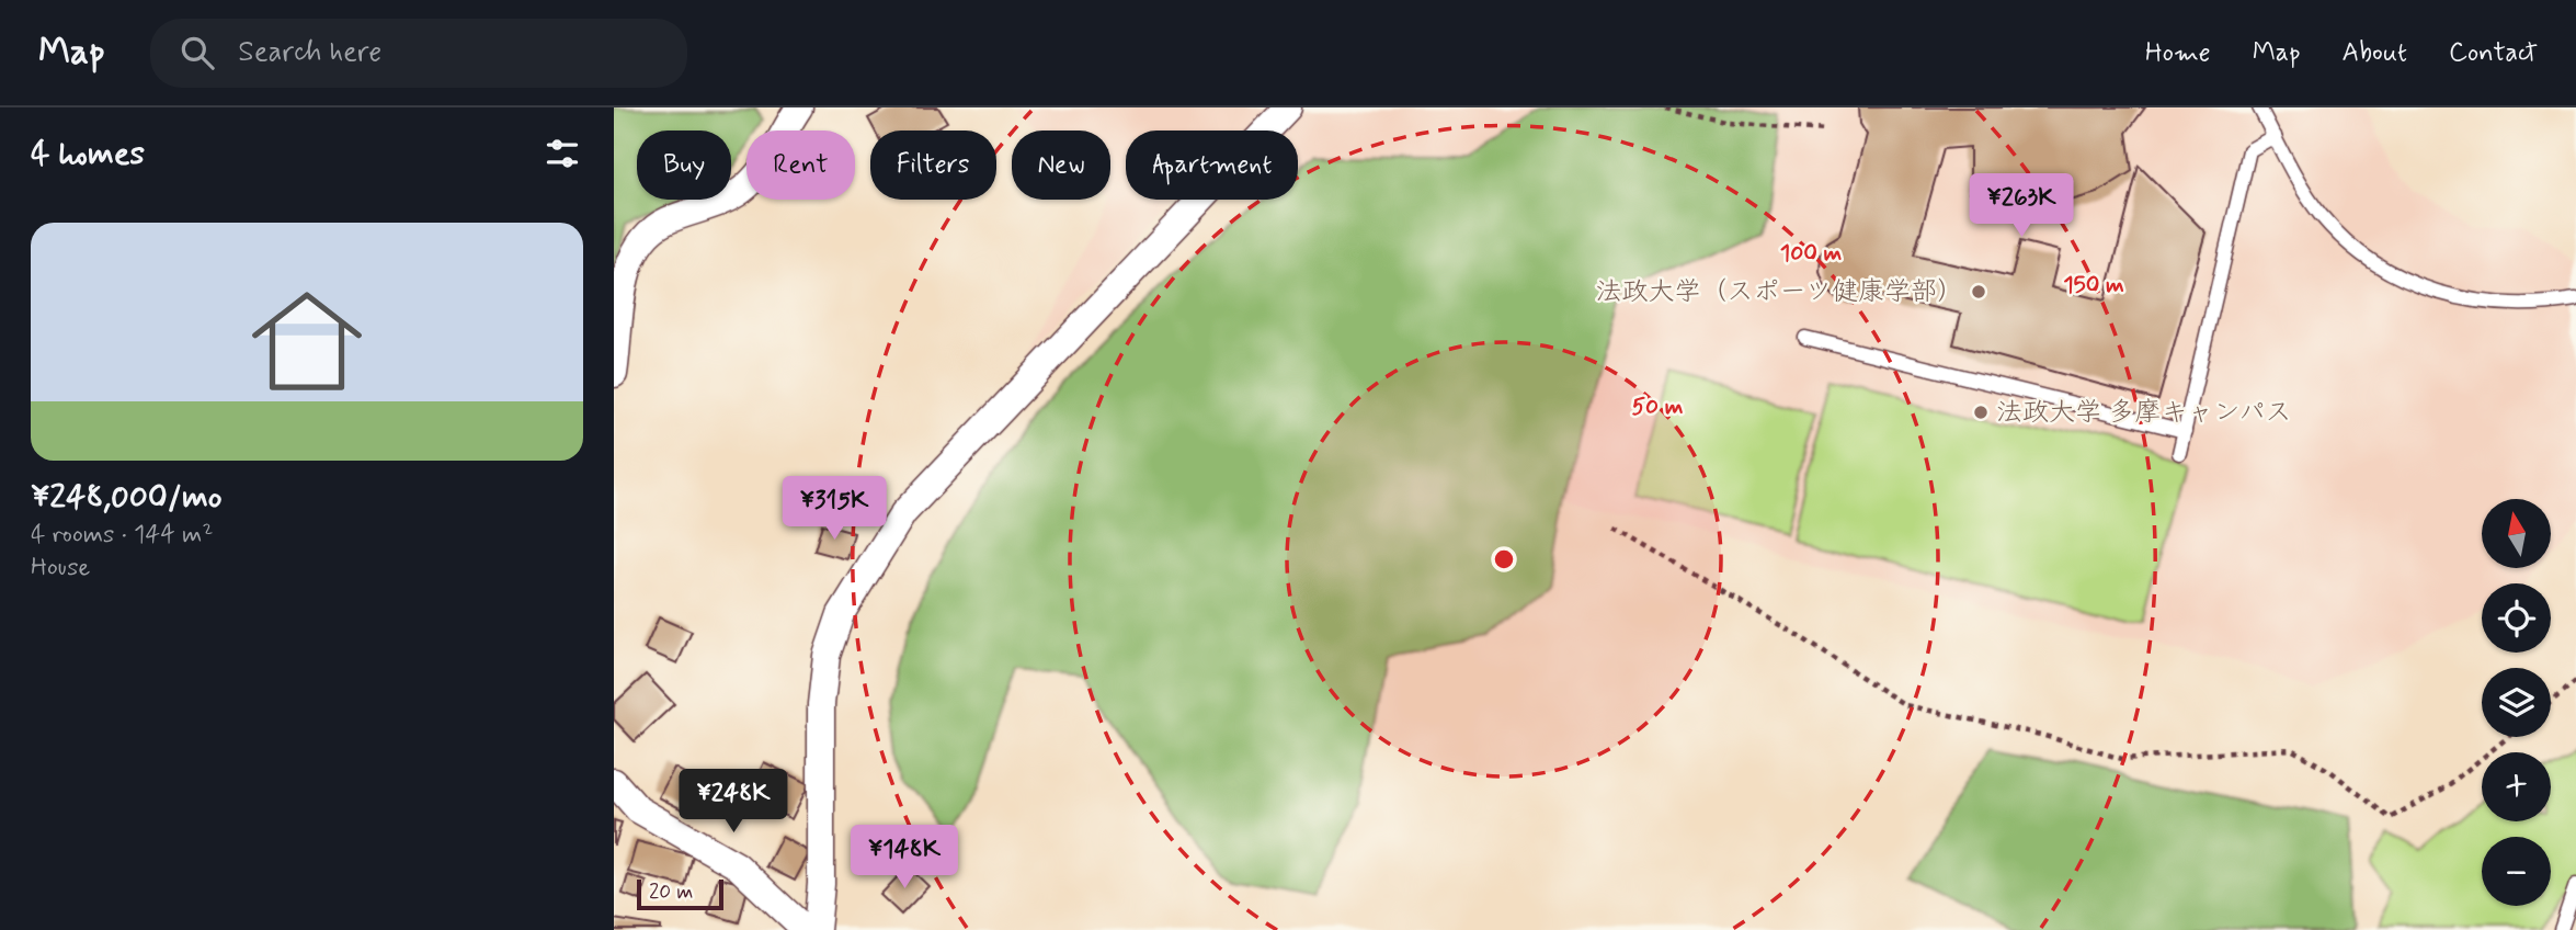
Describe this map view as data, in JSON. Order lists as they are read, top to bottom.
{
  "places": ["法政大学（スポーツ健康学部）", "法政大学 多摩キャンパス"],
  "scale_bar": "20 m",
  "north": "top",
  "page": {
    "header": "Map",
    "search": "Search here",
    "nav": [
      "Home",
      "Map",
      "About",
      "Contact"
    ],
    "heading": "4 homes",
    "chip": [
      "Buy",
      "Rent",
      "Filters",
      "New",
      "Apartment"
    ],
    "price": [
      "¥263K",
      "¥315K",
      "¥248K",
      "¥148K"
    ],
    "list": [
      {
        "name": "¥248,000/mo",
        "note": "4 rooms · 144 m² · House"
      }
    ],
    "map_buttons": ["+", "−"],
    "scale": "20 m"
  },
  "rings": ["100 m", "150 m", "50 m"]
}
